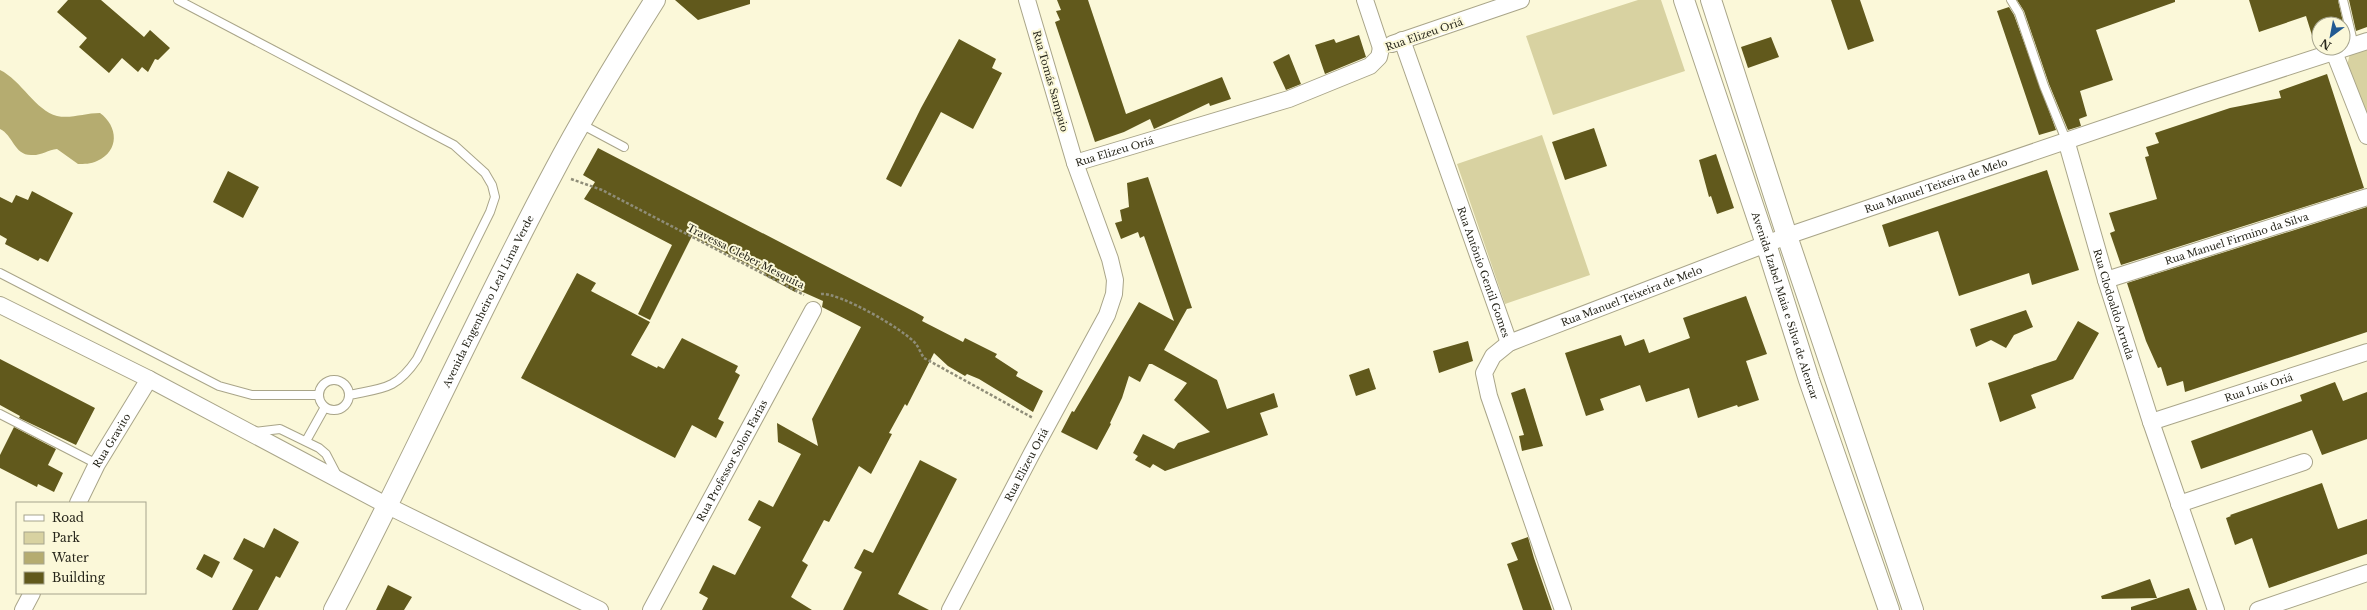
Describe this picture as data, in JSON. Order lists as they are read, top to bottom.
{
  "streets": {
    "street": [
      "Rua Elizeu Oriá",
      "Rua Tomás Sampaio",
      "Rua Manuel Teixeira de Melo",
      "Rua Manuel Firmino da Silva",
      "Rua Antônio Gentil Gomes",
      "Avenida Engenheiro Leal Lima Verde",
      "Rua Clodoaldo Arruda",
      "Avenida Izabel Maia e Silva de Alencar",
      "Rua Luís Oriá",
      "Rua Gravito",
      "Rua Professor Solon Farias"
    ],
    "path": ["Travessa Cleber Mesquita"]
  },
  "crossings": [
    ["Rua Elizeu Oriá", "Rua Tomás Sampaio"],
    ["Rua Elizeu Oriá", "Rua Antônio Gentil Gomes"],
    ["Rua Manuel Teixeira de Melo", "Rua Antônio Gentil Gomes"],
    ["Rua Manuel Teixeira de Melo", "Rua Clodoaldo Arruda"],
    ["Rua Manuel Teixeira de Melo", "Avenida Izabel Maia e Silva de Alencar"],
    ["Rua Manuel Firmino da Silva", "Rua Clodoaldo Arruda"],
    ["Travessa Cleber Mesquita", "Avenida Engenheiro Leal Lima Verde"],
    ["Rua Clodoaldo Arruda", "Rua Luís Oriá"]
  ],
  "legend": [
    "Road",
    "Park",
    "Water",
    "Building"
  ],
  "north": "bottom left"
}
